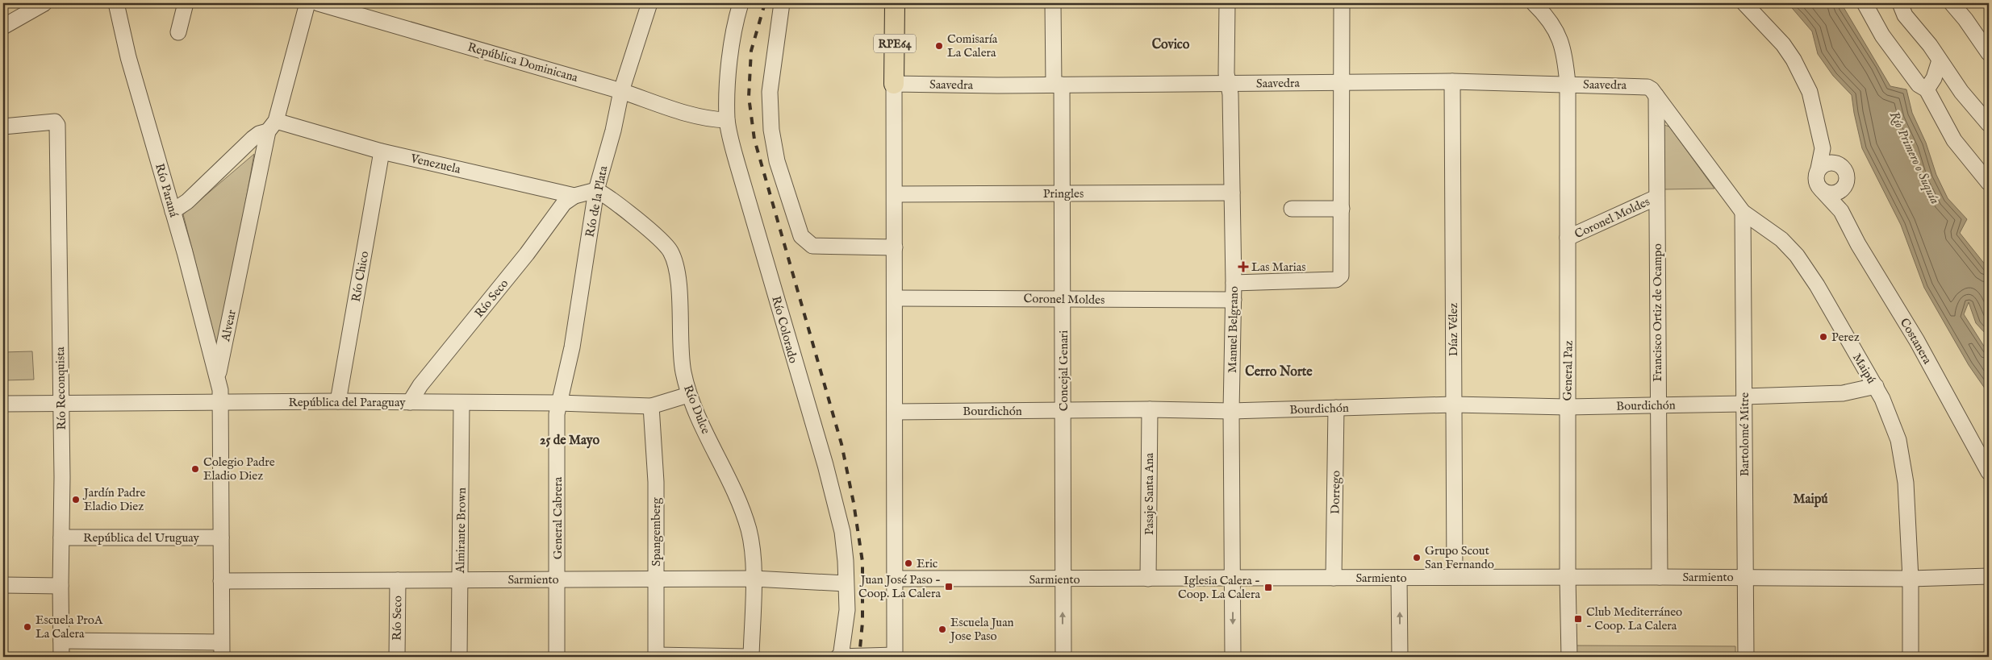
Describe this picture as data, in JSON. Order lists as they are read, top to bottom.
{
  "streets": {
    "main road": ["RPE64"],
    "street": [
      "República Dominicana",
      "Saavedra",
      "Venezuela",
      "Río Paraná",
      "Pringles",
      "Río de la Plata",
      "Coronel Moldes",
      "Río Chico",
      "Río Seco",
      "Francisco Ortiz de Ocampo",
      "Alvear",
      "Río Colorado",
      "Manuel Belgrano",
      "Díaz Vélez",
      "Costanera",
      "Maipú",
      "Concejal Genari",
      "General Paz",
      "Río Reconquista",
      "República del Paraguay",
      "Bourdichón",
      "Río Dulce",
      "Bartolomé Mitre",
      "Dorrego",
      "Pasaje Santa Ana",
      "General Cabrera",
      "Almirante Brown",
      "Spangemberg",
      "República del Uruguay",
      "Sarmiento"
    ]
  },
  "crossings": [
    ["RPE64", "Saavedra"],
    ["RPE64", "Pringles"],
    ["RPE64", "Coronel Moldes"],
    ["RPE64", "Bourdichón"],
    ["RPE64", "Sarmiento"],
    ["República Dominicana", "Río de la Plata"],
    ["República Dominicana", "Río Colorado"],
    ["Saavedra", "Francisco Ortiz de Ocampo"],
    ["Saavedra", "Manuel Belgrano"],
    ["Saavedra", "Díaz Vélez"],
    ["Saavedra", "Maipú"],
    ["Saavedra", "Concejal Genari"],
    ["Saavedra", "General Paz"],
    ["Venezuela", "Río de la Plata"],
    ["Venezuela", "Río Chico"],
    ["Venezuela", "Río Seco"],
    ["Venezuela", "Alvear"],
    ["Venezuela", "Río Dulce"],
    ["Río Paraná", "Alvear"],
    ["Pringles", "Manuel Belgrano"],
    ["Pringles", "Concejal Genari"],
    ["Río de la Plata", "República del Paraguay"],
    ["Río de la Plata", "Río Dulce"],
    ["Río de la Plata", "General Cabrera"],
    ["Coronel Moldes", "Francisco Ortiz de Ocampo"],
    ["Coronel Moldes", "Manuel Belgrano"],
    ["Coronel Moldes", "Concejal Genari"],
    ["Coronel Moldes", "General Paz"],
    ["Río Chico", "República del Paraguay"],
    ["Río Seco", "República del Paraguay"],
    ["Río Seco", "Sarmiento"],
    ["Francisco Ortiz de Ocampo", "Maipú"],
    ["Francisco Ortiz de Ocampo", "Bourdichón"],
    ["Francisco Ortiz de Ocampo", "Sarmiento"],
    ["Alvear", "República del Paraguay"],
    ["Alvear", "República del Uruguay"],
    ["Alvear", "Sarmiento"],
    ["Río Colorado", "Sarmiento"],
    ["Manuel Belgrano", "Bourdichón"],
    ["Manuel Belgrano", "Sarmiento"],
    ["Díaz Vélez", "Bourdichón"],
    ["Díaz Vélez", "Sarmiento"],
    ["Maipú", "Bourdichón"],
    ["Maipú", "Bartolomé Mitre"],
    ["Maipú", "Sarmiento"],
    ["Concejal Genari", "Bourdichón"],
    ["Concejal Genari", "Sarmiento"],
    ["General Paz", "Bourdichón"],
    ["General Paz", "Sarmiento"],
    ["Río Reconquista", "República del Paraguay"],
    ["Río Reconquista", "República del Uruguay"],
    ["República del Paraguay", "Río Dulce"],
    ["República del Paraguay", "General Cabrera"],
    ["República del Paraguay", "Almirante Brown"],
    ["República del Paraguay", "Spangemberg"],
    ["Bourdichón", "Bartolomé Mitre"],
    ["Bourdichón", "Dorrego"],
    ["Bourdichón", "Pasaje Santa Ana"],
    ["Río Dulce", "Sarmiento"],
    ["Bartolomé Mitre", "Sarmiento"],
    ["Dorrego", "Sarmiento"],
    ["Pasaje Santa Ana", "Sarmiento"],
    ["General Cabrera", "Sarmiento"],
    ["Almirante Brown", "Sarmiento"],
    ["Spangemberg", "Sarmiento"]
  ],
  "districts": [
    "Covico",
    "Cerro Norte",
    "25 de Mayo",
    "Maipú"
  ],
  "water": ["Río Primero o Suquía"],
  "places": {
    "other": [
      "Comisaría La Calera",
      "Perez",
      "Colegio Padre Eladio Diez",
      "Jardín Padre Eladio Diez",
      "Grupo Scout San Fernando",
      "Eric",
      "Escuela ProA La Calera",
      "Escuela Juan Jose Paso"
    ],
    "health": ["Las Marias"],
    "transit": ["Juan José Paso - Coop. La Calera", "Iglesia Calera - Coop. La Calera", "Club Mediterráneo - Coop. La Calera"]
  }
}
